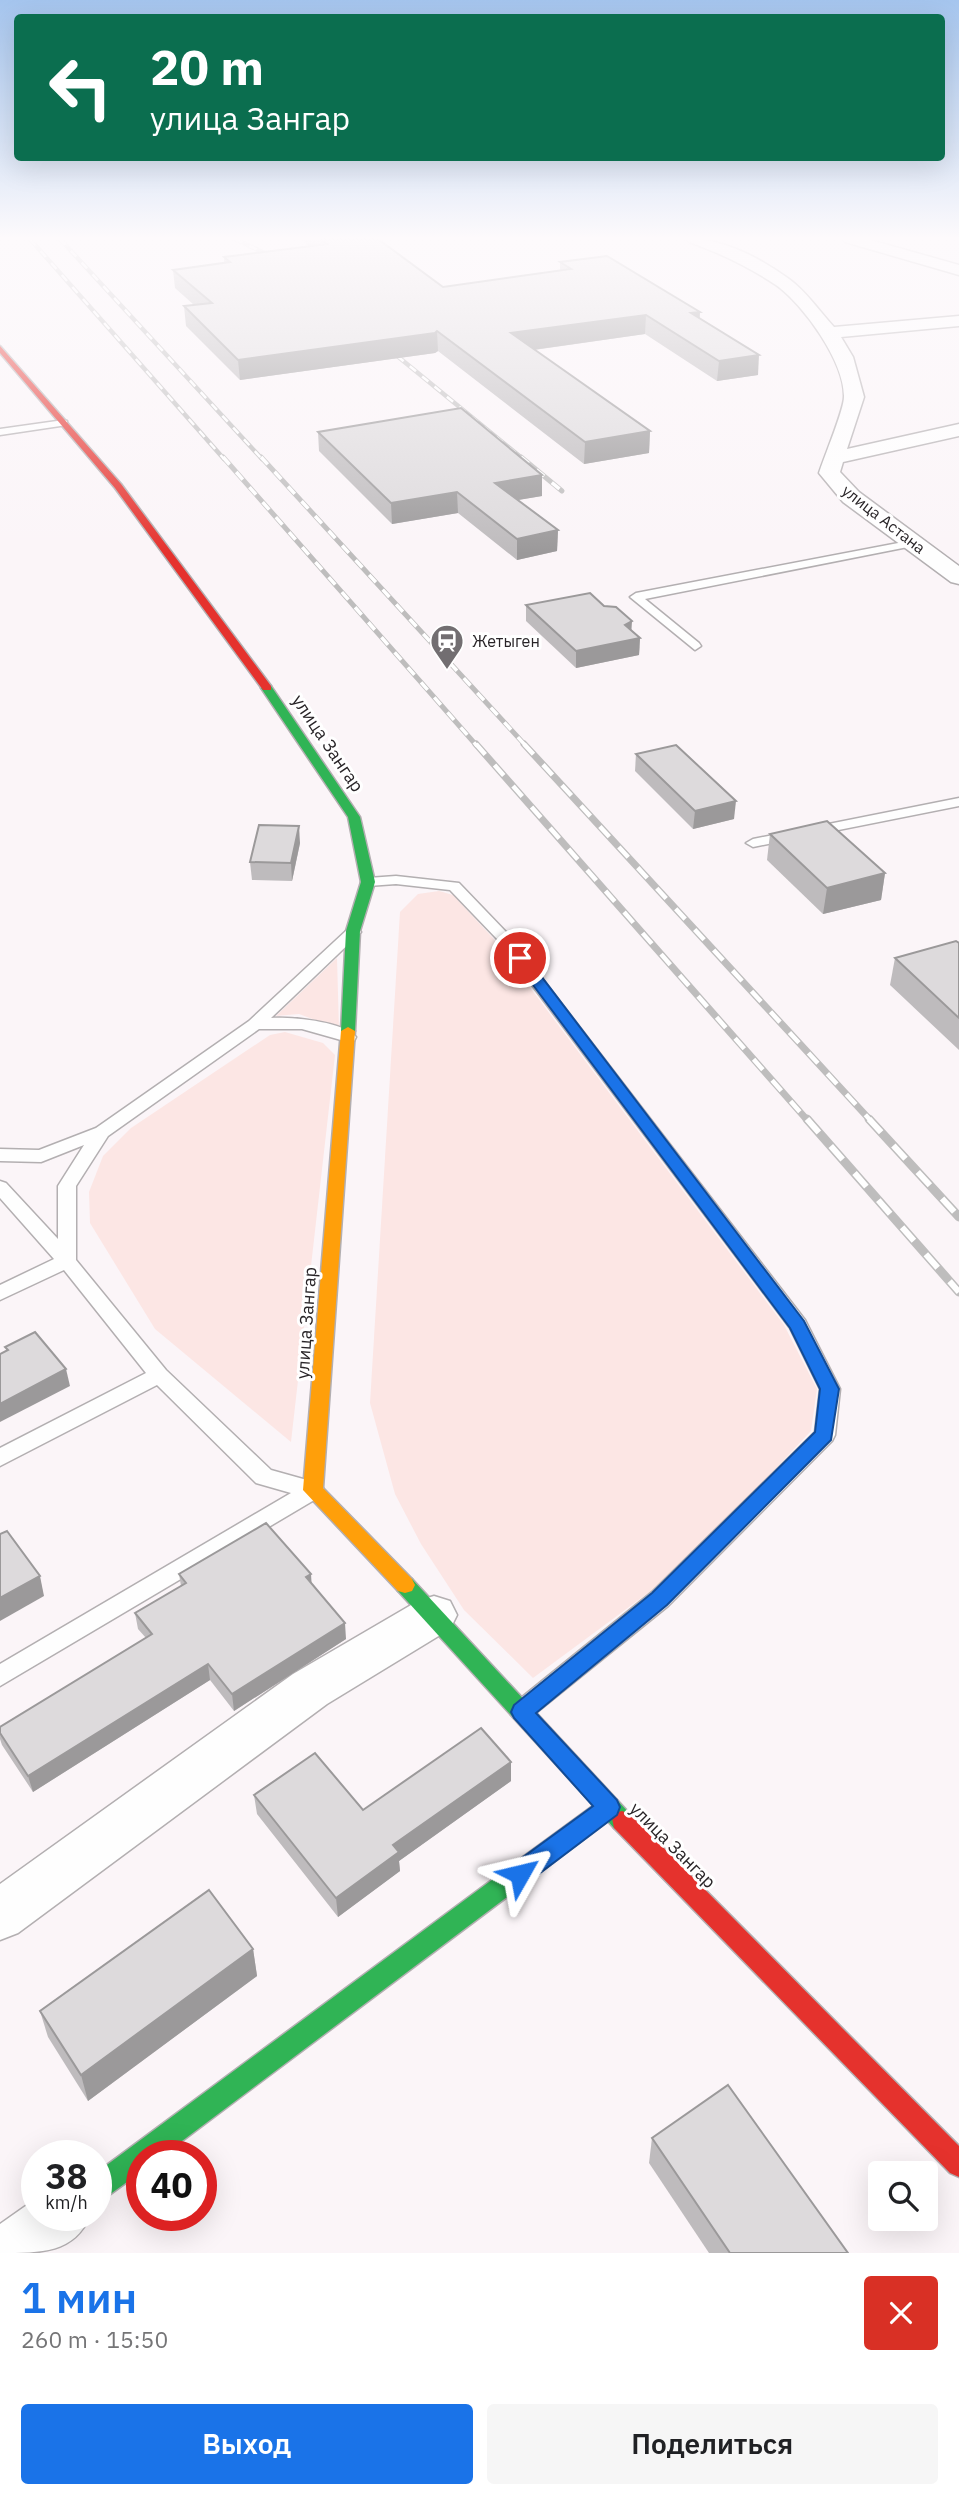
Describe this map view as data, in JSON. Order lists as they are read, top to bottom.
{
  "streets": {
    "street": ["улица Астана", "улица Зангар"]
  },
  "places": {
    "station": ["Жетыген"]
  },
  "page": {
    "turn": ["20 m", "улица Зангар"],
    "speed": "38 km/h",
    "limit": "40",
    "heading": ["1 мин", "260 m · 15:50"],
    "buttons": ["Выход", "Поделиться"]
  }
}
